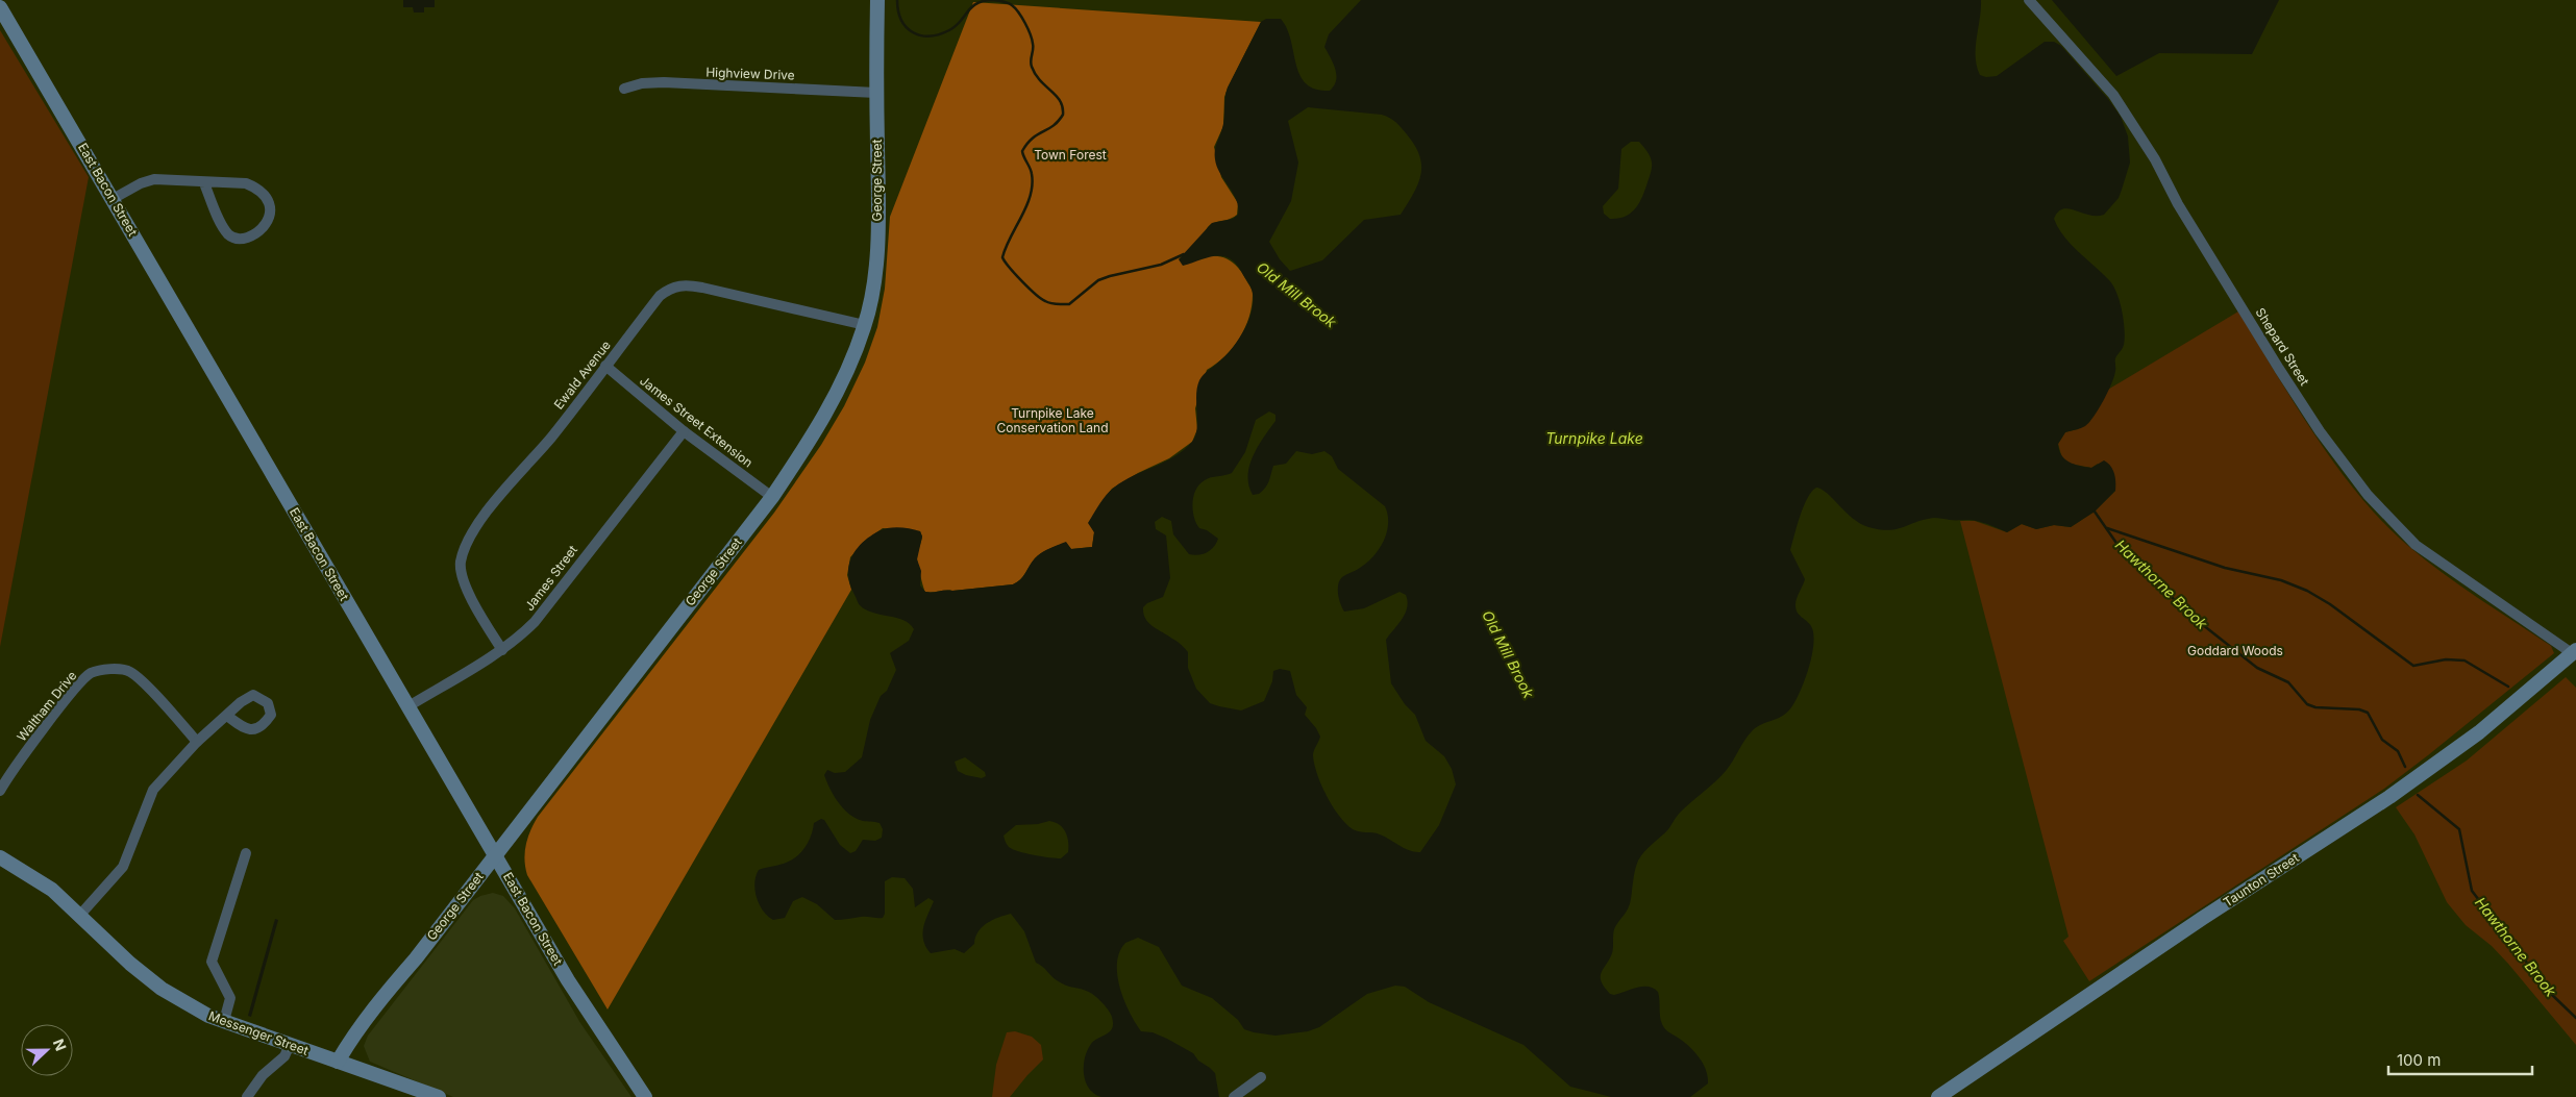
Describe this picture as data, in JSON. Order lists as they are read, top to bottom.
{
  "streets": {
    "main road": [
      "George Street",
      "East Bacon Street",
      "Taunton Street",
      "Messenger Street"
    ],
    "street": [
      "Highview Drive",
      "Shepard Street",
      "Ewald Avenue",
      "James Street Extension",
      "James Street",
      "Waltham Drive"
    ]
  },
  "crossings": [
    ["Highview Drive", "George Street"],
    ["George Street", "East Bacon Street"],
    ["George Street", "Ewald Avenue"],
    ["George Street", "James Street Extension"],
    ["George Street", "Messenger Street"],
    ["East Bacon Street", "James Street"],
    ["Shepard Street", "Taunton Street"],
    ["Ewald Avenue", "James Street Extension"],
    ["Ewald Avenue", "James Street"],
    ["James Street Extension", "James Street"]
  ],
  "water": ["Old Mill Brook", "Turnpike Lake", "Hawthorne Brook"],
  "parks": ["Town Forest", "Turnpike Lake Conservation Land", "Goddard Woods"],
  "scale_bar": "100 m",
  "north": "right"
}
